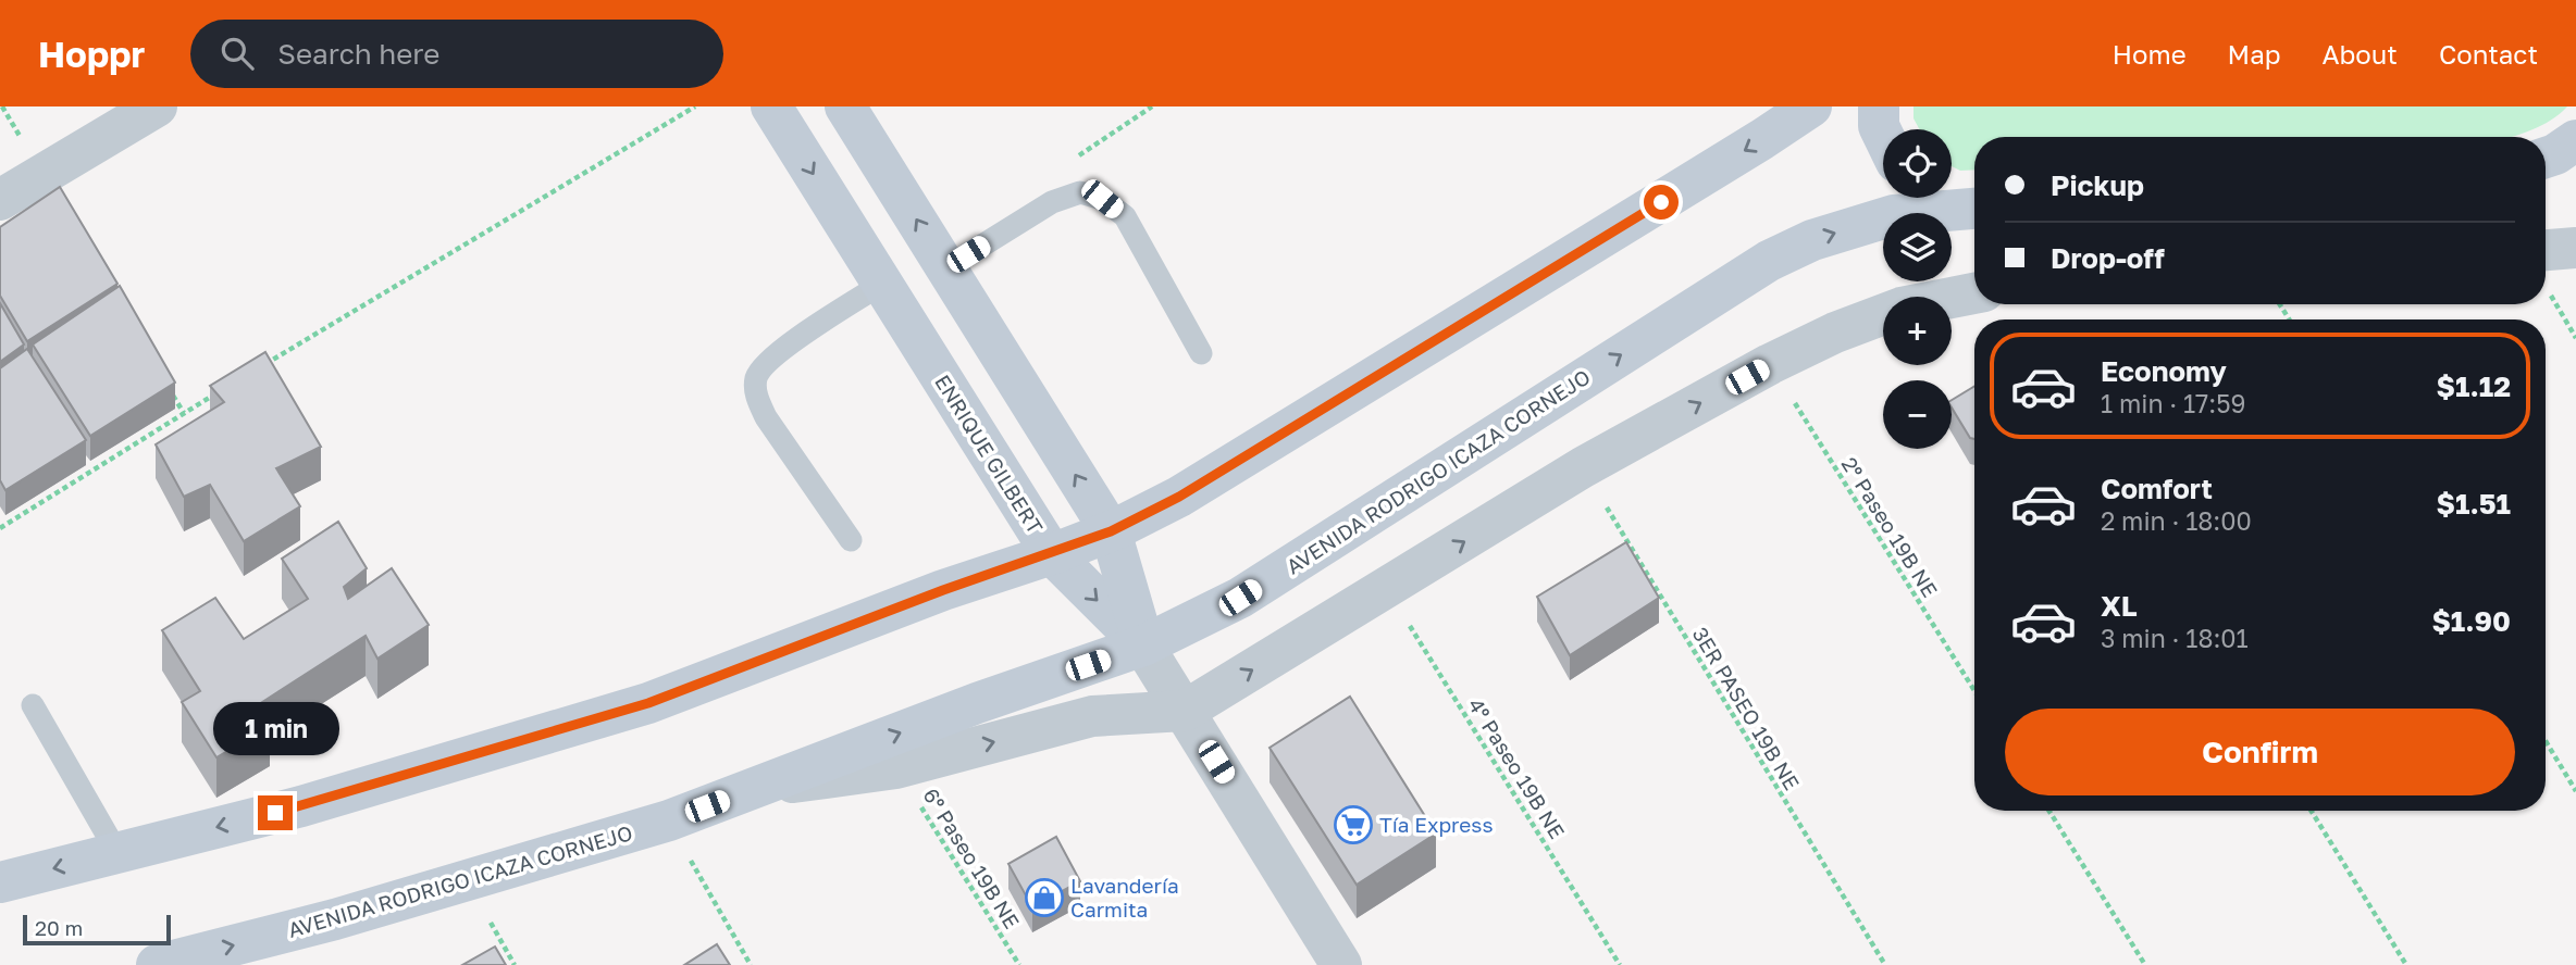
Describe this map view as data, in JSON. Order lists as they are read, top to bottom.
{
  "streets": {
    "street": ["ENRIQUE GILBERT", "AVENIDA RODRIGO ICAZA CORNEJO"],
    "path": [
      "2º Paseo 19B NE",
      "3ER PASEO 19B NE",
      "4º Paseo 19B NE",
      "6º Paseo 19B NE"
    ]
  },
  "crossings": [
    ["ENRIQUE GILBERT", "AVENIDA RODRIGO ICAZA CORNEJO"],
    ["AVENIDA RODRIGO ICAZA CORNEJO", "2º Paseo 19B NE"],
    ["AVENIDA RODRIGO ICAZA CORNEJO", "3ER PASEO 19B NE"],
    ["AVENIDA RODRIGO ICAZA CORNEJO", "4º Paseo 19B NE"],
    ["AVENIDA RODRIGO ICAZA CORNEJO", "6º Paseo 19B NE"]
  ],
  "places": {
    "supermarket": ["Tía Express"],
    "shop": ["Lavandería Carmita"]
  },
  "scale_bar": "20 m",
  "page": {
    "header": "Hoppr",
    "search": "Search here",
    "nav": [
      "Home",
      "Map",
      "About",
      "Contact"
    ],
    "map_buttons": ["+", "−"],
    "banner": ["Pickup", "Drop-off"],
    "list": [
      {
        "name": "Economy",
        "note": "1 min · 17:59",
        "value": "$1.12"
      },
      {
        "name": "Comfort",
        "note": "2 min · 18:00",
        "value": "$1.51"
      },
      {
        "name": "XL",
        "note": "3 min · 18:01",
        "value": "$1.90"
      }
    ],
    "buttons": "Confirm",
    "bubble": "1 min",
    "scale": "20 m"
  }
}
